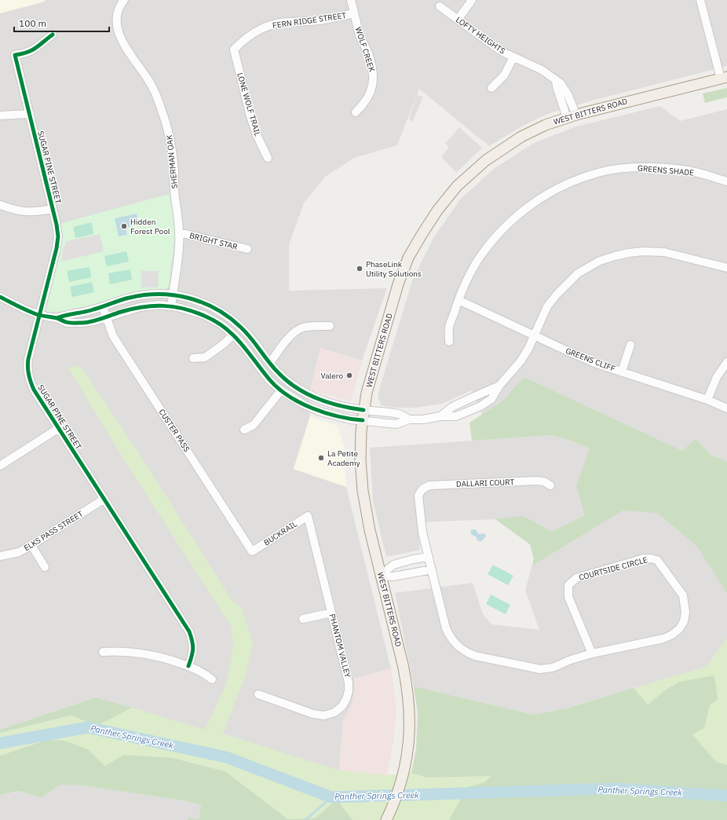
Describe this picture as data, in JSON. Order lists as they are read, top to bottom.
{
  "streets": {
    "main road": ["WEST BITTERS ROAD"],
    "street": [
      "FERN RIDGE STREET",
      "LOFTY HEIGHTS",
      "WOLF CREEK",
      "LONE WOLF TRAIL",
      "SHERMAN OAK",
      "SUGAR PINE STREET",
      "GREENS SHADE",
      "BRIGHT STAR",
      "GREENS CLIFF",
      "CUSTER PASS",
      "DALLARI COURT",
      "ELKS PASS STREET",
      "BUCKRAIL",
      "COURTSIDE CIRCLE",
      "PHANTOM VALLEY"
    ]
  },
  "crossings": [
    ["FERN RIDGE STREET", "WOLF CREEK"],
    ["FERN RIDGE STREET", "LONE WOLF TRAIL"],
    ["LOFTY HEIGHTS", "WEST BITTERS ROAD"],
    ["SHERMAN OAK", "BRIGHT STAR"],
    ["SUGAR PINE STREET", "ELKS PASS STREET"],
    ["GREENS SHADE", "GREENS CLIFF"],
    ["CUSTER PASS", "BUCKRAIL"],
    ["DALLARI COURT", "COURTSIDE CIRCLE"],
    ["BUCKRAIL", "PHANTOM VALLEY"]
  ],
  "water": ["Panther Springs Creek"],
  "places": [
    "Hidden Forest Pool",
    "PhaseLink Utility Solutions",
    "Valero",
    "La Petite Academy"
  ],
  "scale_bar": "100 m"
}
